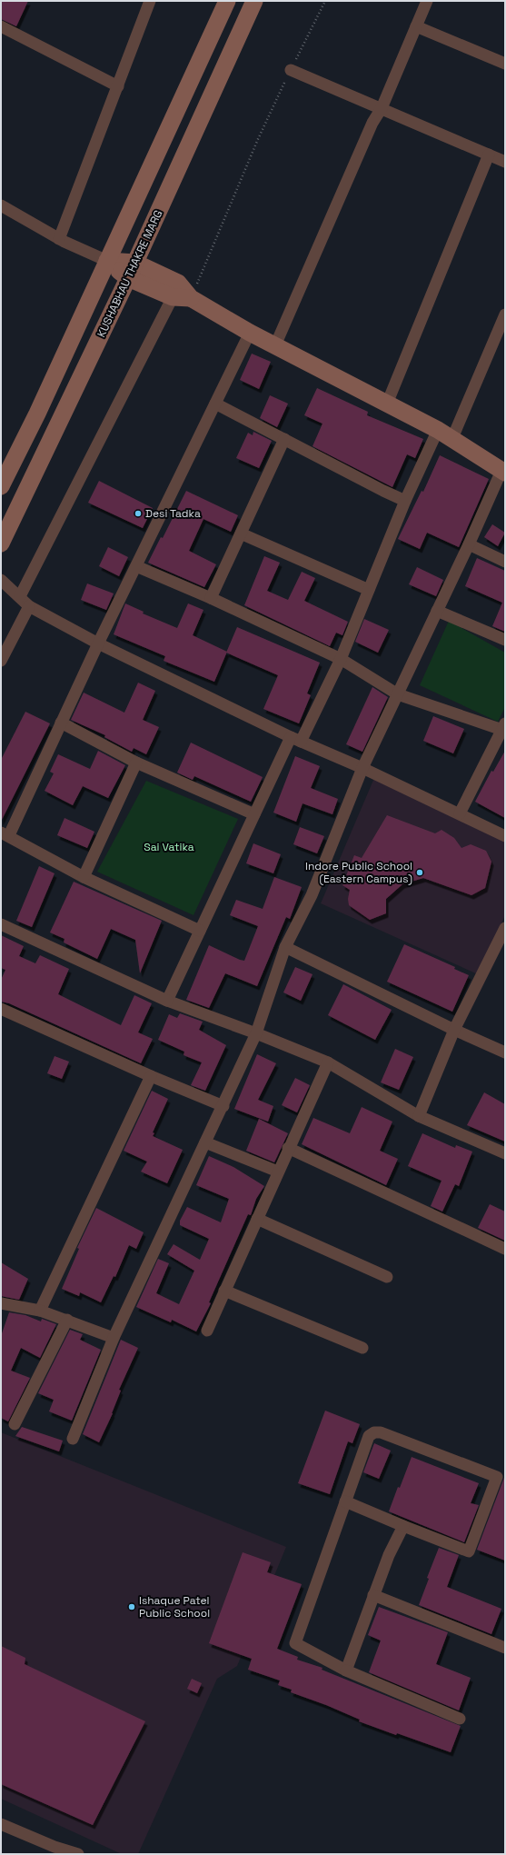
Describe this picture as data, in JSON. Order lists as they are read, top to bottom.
{
  "streets": {
    "main road": ["KUSHABHAU THAKRE MARG"]
  },
  "parks": ["Sai Vatika"],
  "places": ["Desi Tadka", "Indore Public School (Eastern Campus)", "Ishaque Patel Public School"]
}
